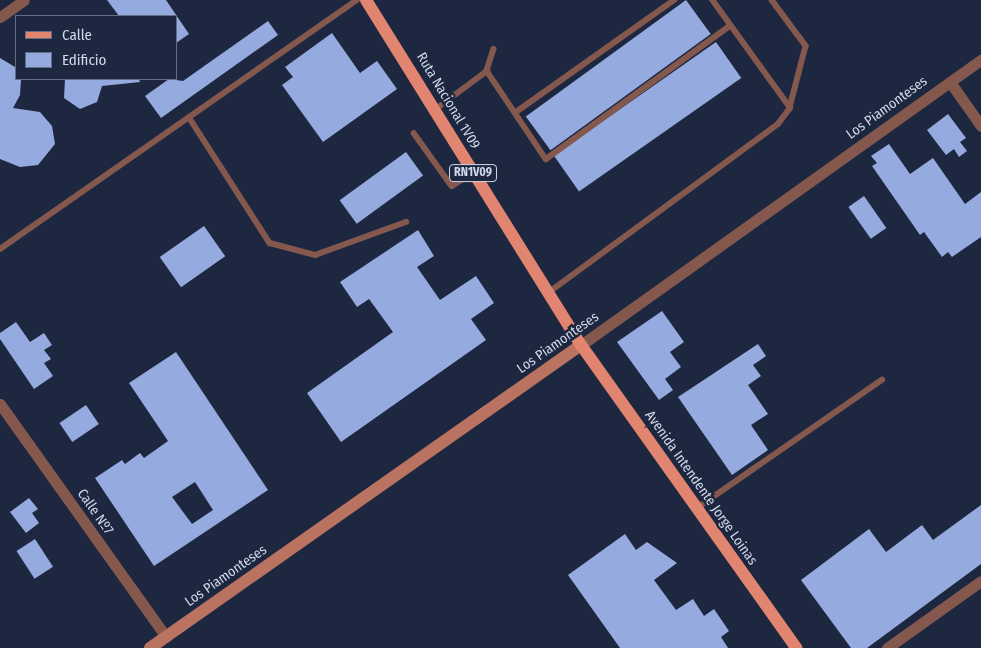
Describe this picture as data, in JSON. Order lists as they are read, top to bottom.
{
  "streets": {
    "main road": [
      "Ruta Nacional 1V09",
      "Los Piamonteses",
      "RN1V09",
      "Avenida Intendente Jorge Loinas"
    ],
    "street": ["Calle Nº7"]
  },
  "crossings": [
    ["Ruta Nacional 1V09", "Los Piamonteses"],
    ["Ruta Nacional 1V09", "Avenida Intendente Jorge Loinas"],
    ["Los Piamonteses", "Avenida Intendente Jorge Loinas"],
    ["Los Piamonteses", "Calle Nº7"]
  ],
  "legend": ["Calle", "Edificio"]
}
